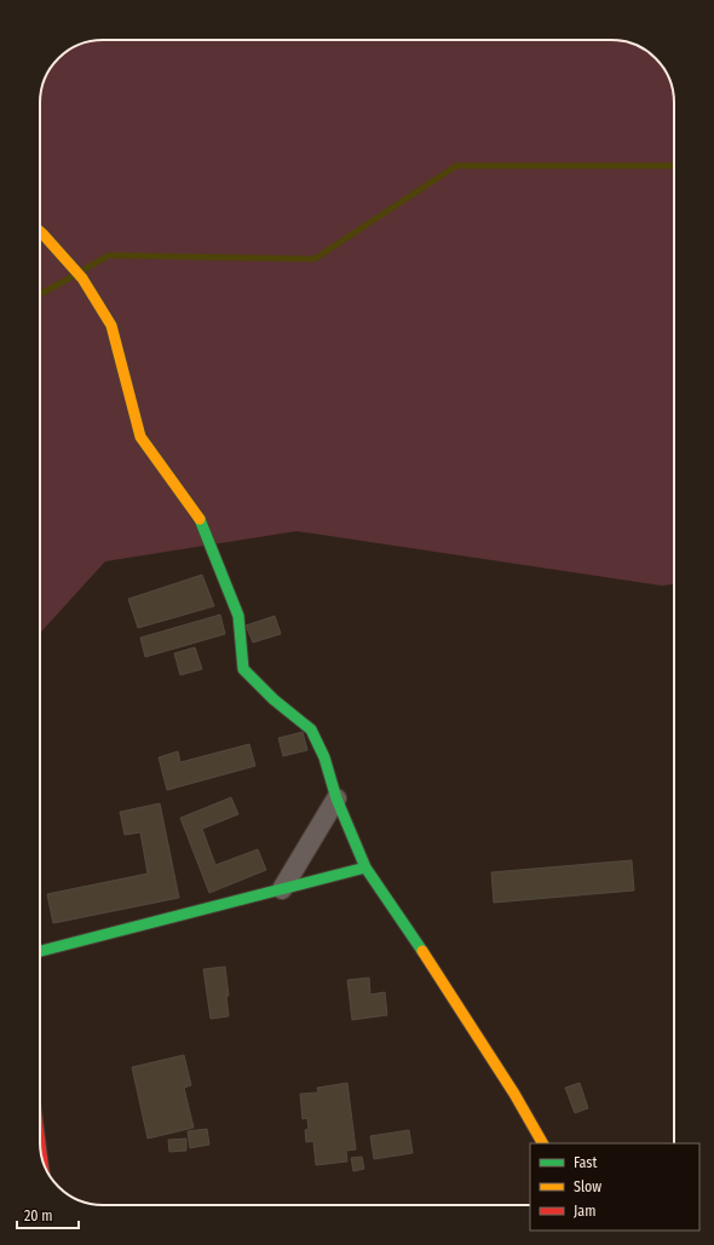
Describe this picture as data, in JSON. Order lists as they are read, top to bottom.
{
  "legend": ["Fast", "Slow", "Jam"],
  "scale_bar": "20 m"
}
